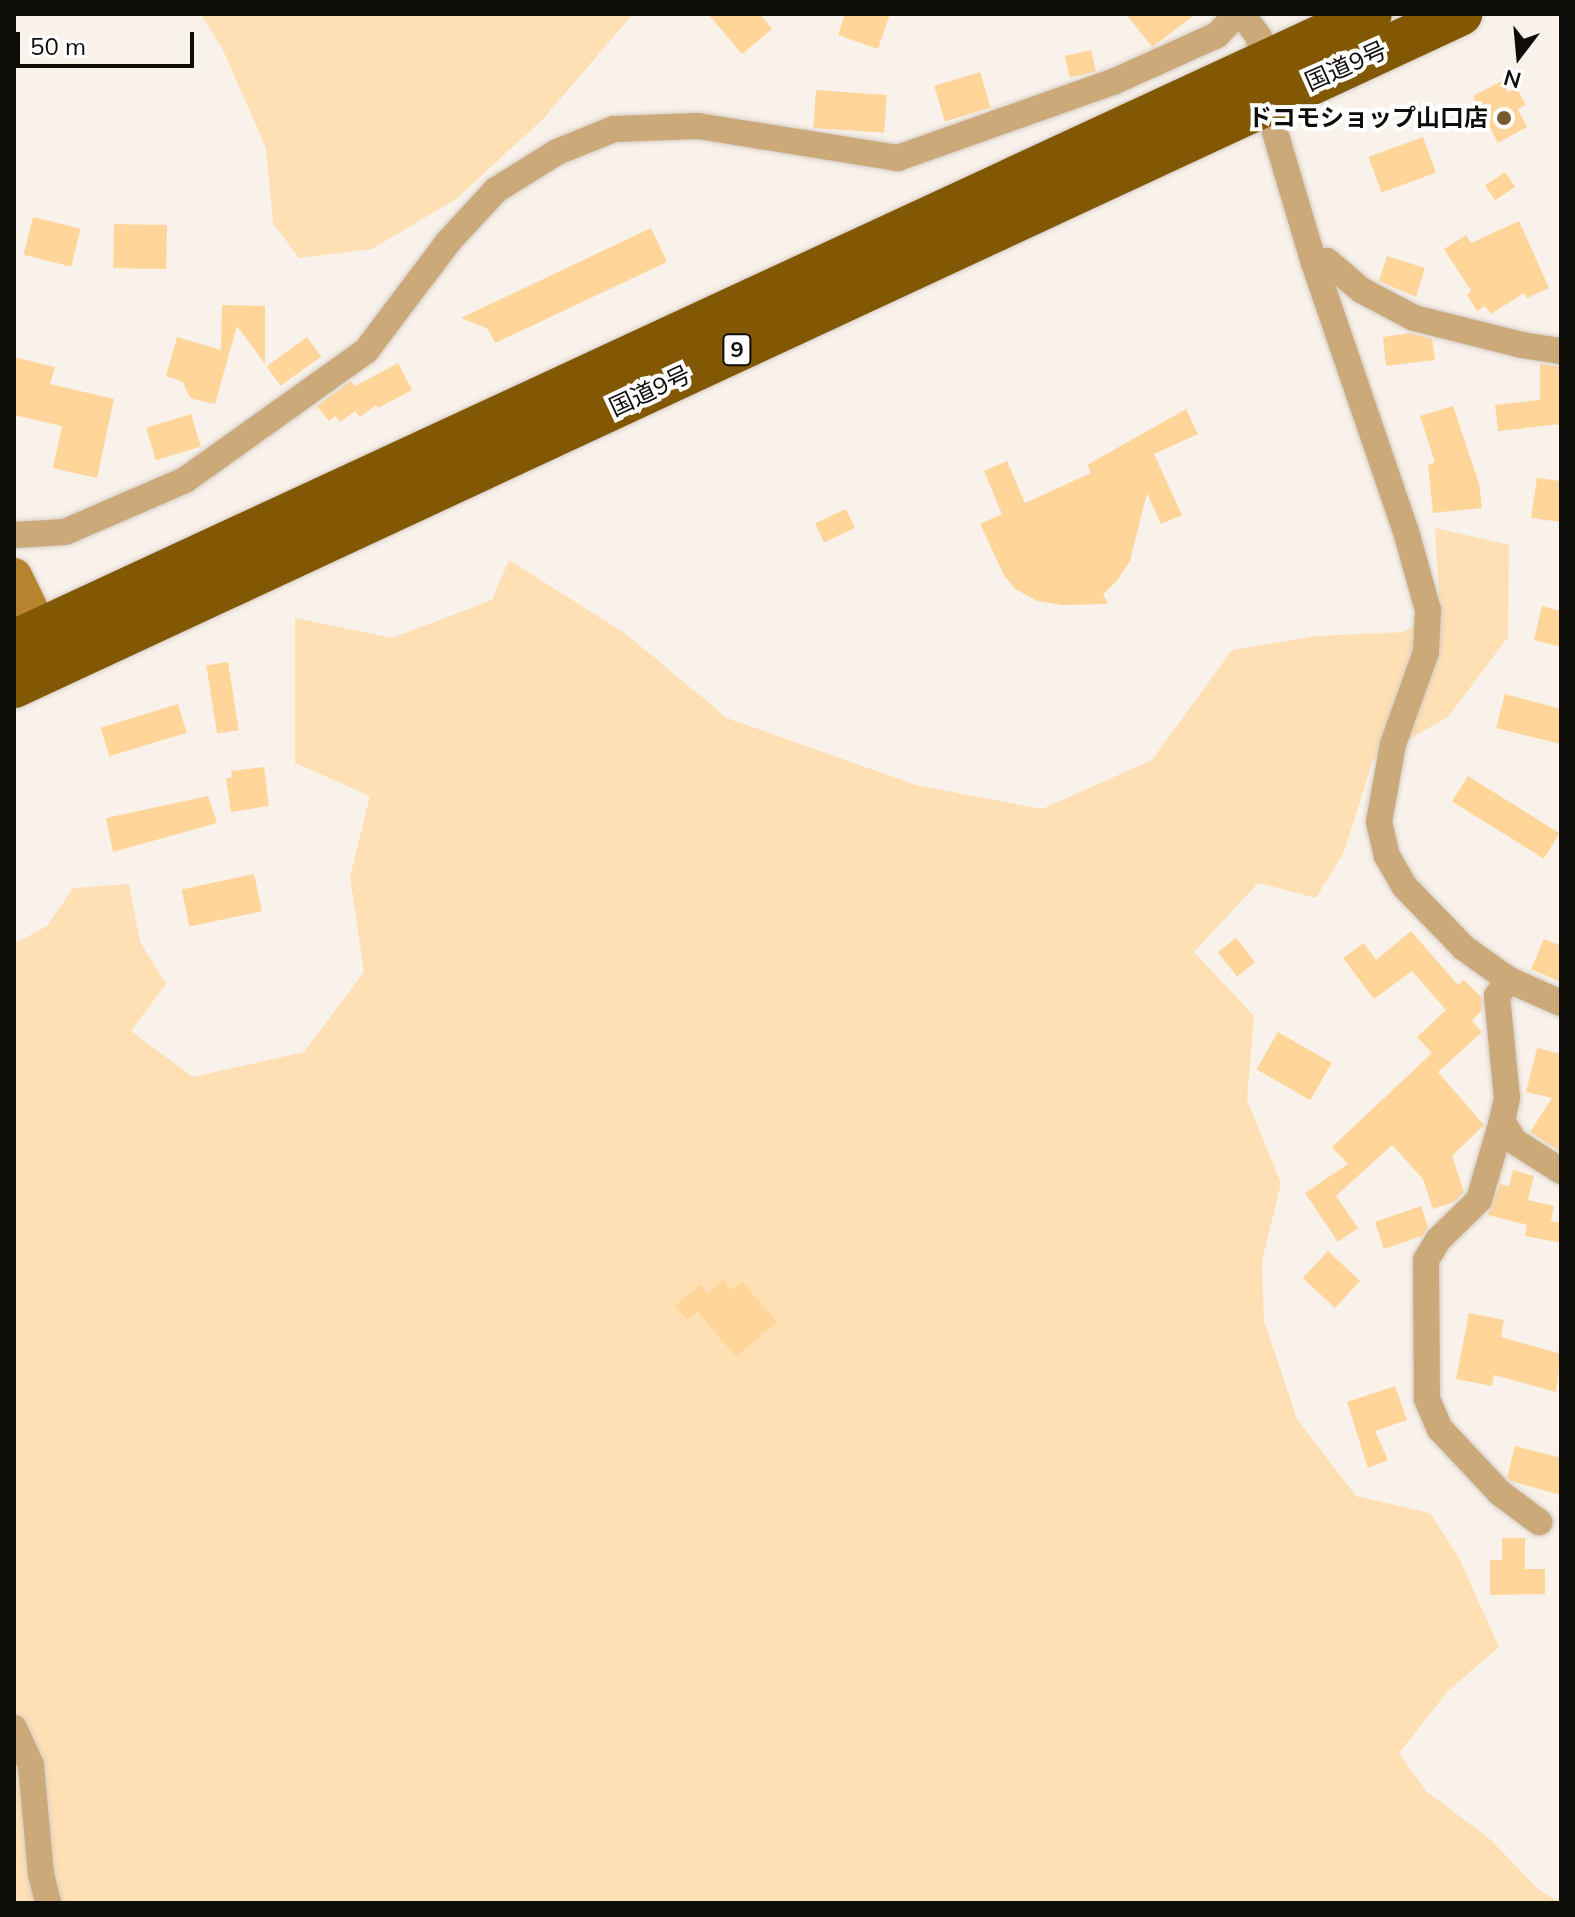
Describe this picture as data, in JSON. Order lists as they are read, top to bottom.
{
  "streets": {
    "highway": ["国道9号", "9"]
  },
  "places": ["ドコモショップ山口店"],
  "scale_bar": "50 m",
  "north": "bottom"
}
